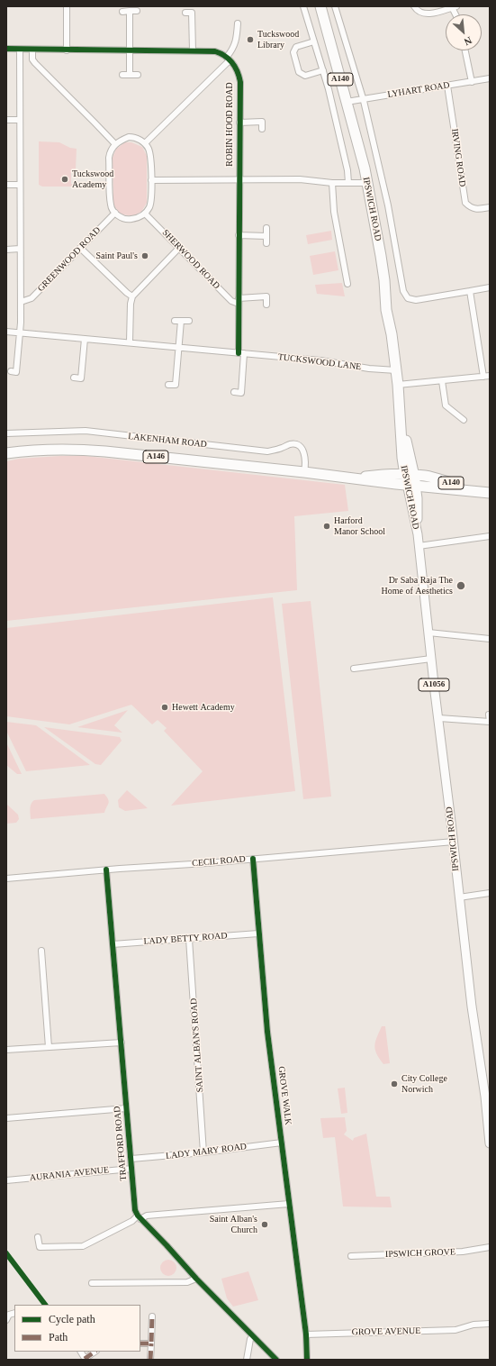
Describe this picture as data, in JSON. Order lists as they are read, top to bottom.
{
  "streets": {
    "highway": [
      "A140",
      "IPSWICH ROAD",
      "LAKENHAM ROAD",
      "A146"
    ],
    "main road": ["A1056"],
    "street": [
      "LYHART ROAD",
      "ROBIN HOOD ROAD",
      "IRVING ROAD",
      "GREENWOOD ROAD",
      "SHERWOOD ROAD",
      "TUCKSWOOD LANE",
      "CECIL ROAD",
      "LADY BETTY ROAD",
      "SAINT ALBAN'S ROAD",
      "GROVE WALK",
      "TRAFFORD ROAD",
      "LADY MARY ROAD",
      "AURANIA AVENUE",
      "IPSWICH GROVE",
      "GROVE AVENUE"
    ]
  },
  "crossings": [
    ["A140", "IPSWICH ROAD"],
    ["A140", "LAKENHAM ROAD"],
    ["LYHART ROAD", "IRVING ROAD"],
    ["LYHART ROAD", "IPSWICH ROAD"],
    ["ROBIN HOOD ROAD", "SHERWOOD ROAD"],
    ["ROBIN HOOD ROAD", "TUCKSWOOD LANE"],
    ["IPSWICH ROAD", "TUCKSWOOD LANE"],
    ["IPSWICH ROAD", "LAKENHAM ROAD"],
    ["IPSWICH ROAD", "CECIL ROAD"],
    ["CECIL ROAD", "GROVE WALK"],
    ["CECIL ROAD", "TRAFFORD ROAD"],
    ["LADY BETTY ROAD", "SAINT ALBAN'S ROAD"],
    ["LADY BETTY ROAD", "GROVE WALK"],
    ["LADY BETTY ROAD", "TRAFFORD ROAD"],
    ["SAINT ALBAN'S ROAD", "LADY MARY ROAD"],
    ["GROVE WALK", "LADY MARY ROAD"],
    ["GROVE WALK", "GROVE AVENUE"],
    ["TRAFFORD ROAD", "LADY MARY ROAD"],
    ["TRAFFORD ROAD", "AURANIA AVENUE"]
  ],
  "places": [
    "Tuckswood Library",
    "Tuckswood Academy",
    "Saint Paul's",
    "Harford Manor School",
    "Dr Saba Raja The Home of Aesthetics",
    "Hewett Academy",
    "City College Norwich",
    "Saint Alban's Church"
  ],
  "legend": ["Cycle path", "Path"],
  "north": "bottom right"
}
